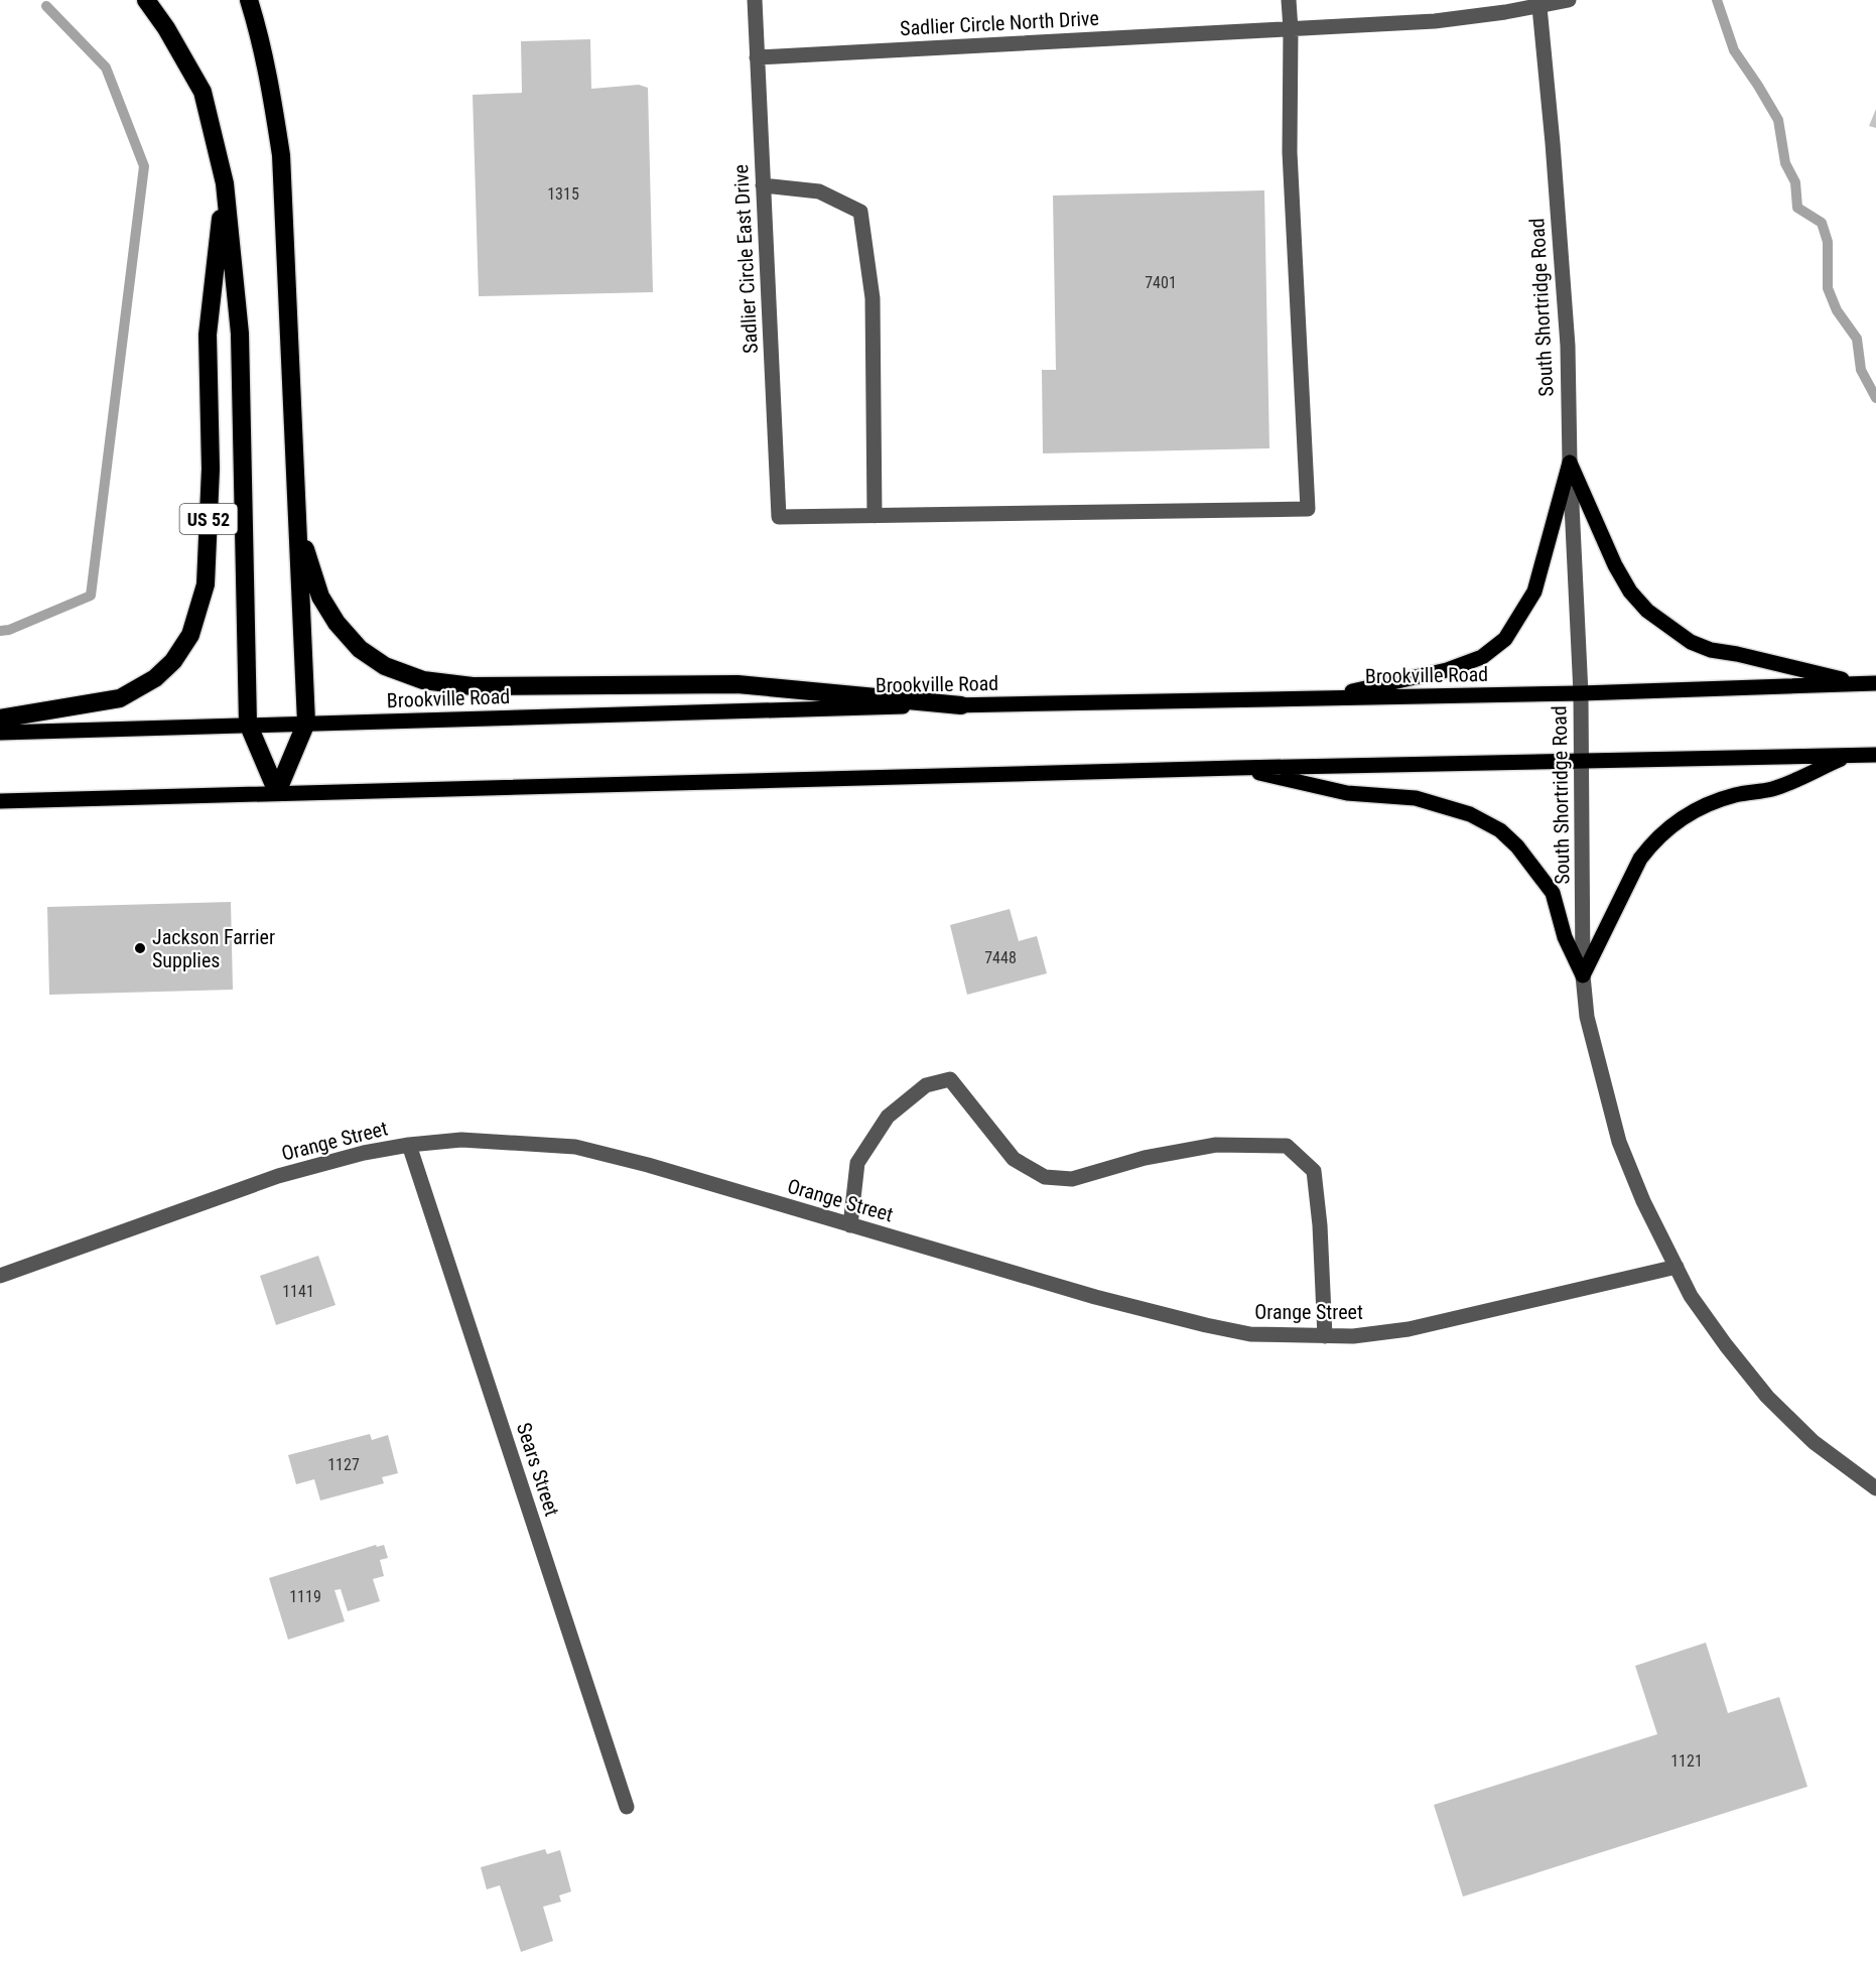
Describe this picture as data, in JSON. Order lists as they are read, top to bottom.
{
  "streets": {
    "highway": ["US 52"],
    "main road": ["Brookville Road"],
    "street": [
      "Sadlier Circle North Drive",
      "Sadlier Circle East Drive",
      "South Shortridge Road",
      "Orange Street",
      "Sears Street"
    ]
  },
  "crossings": [
    ["Sadlier Circle North Drive", "Sadlier Circle East Drive"],
    ["Sadlier Circle North Drive", "South Shortridge Road"],
    ["South Shortridge Road", "Brookville Road"],
    ["South Shortridge Road", "Orange Street"],
    ["Orange Street", "Sears Street"]
  ],
  "places": ["Jackson Farrier Supplies"],
  "house_numbers": [
    "1315",
    "7401",
    "7448",
    "1141",
    "1127",
    "1119",
    "1121"
  ]
}
